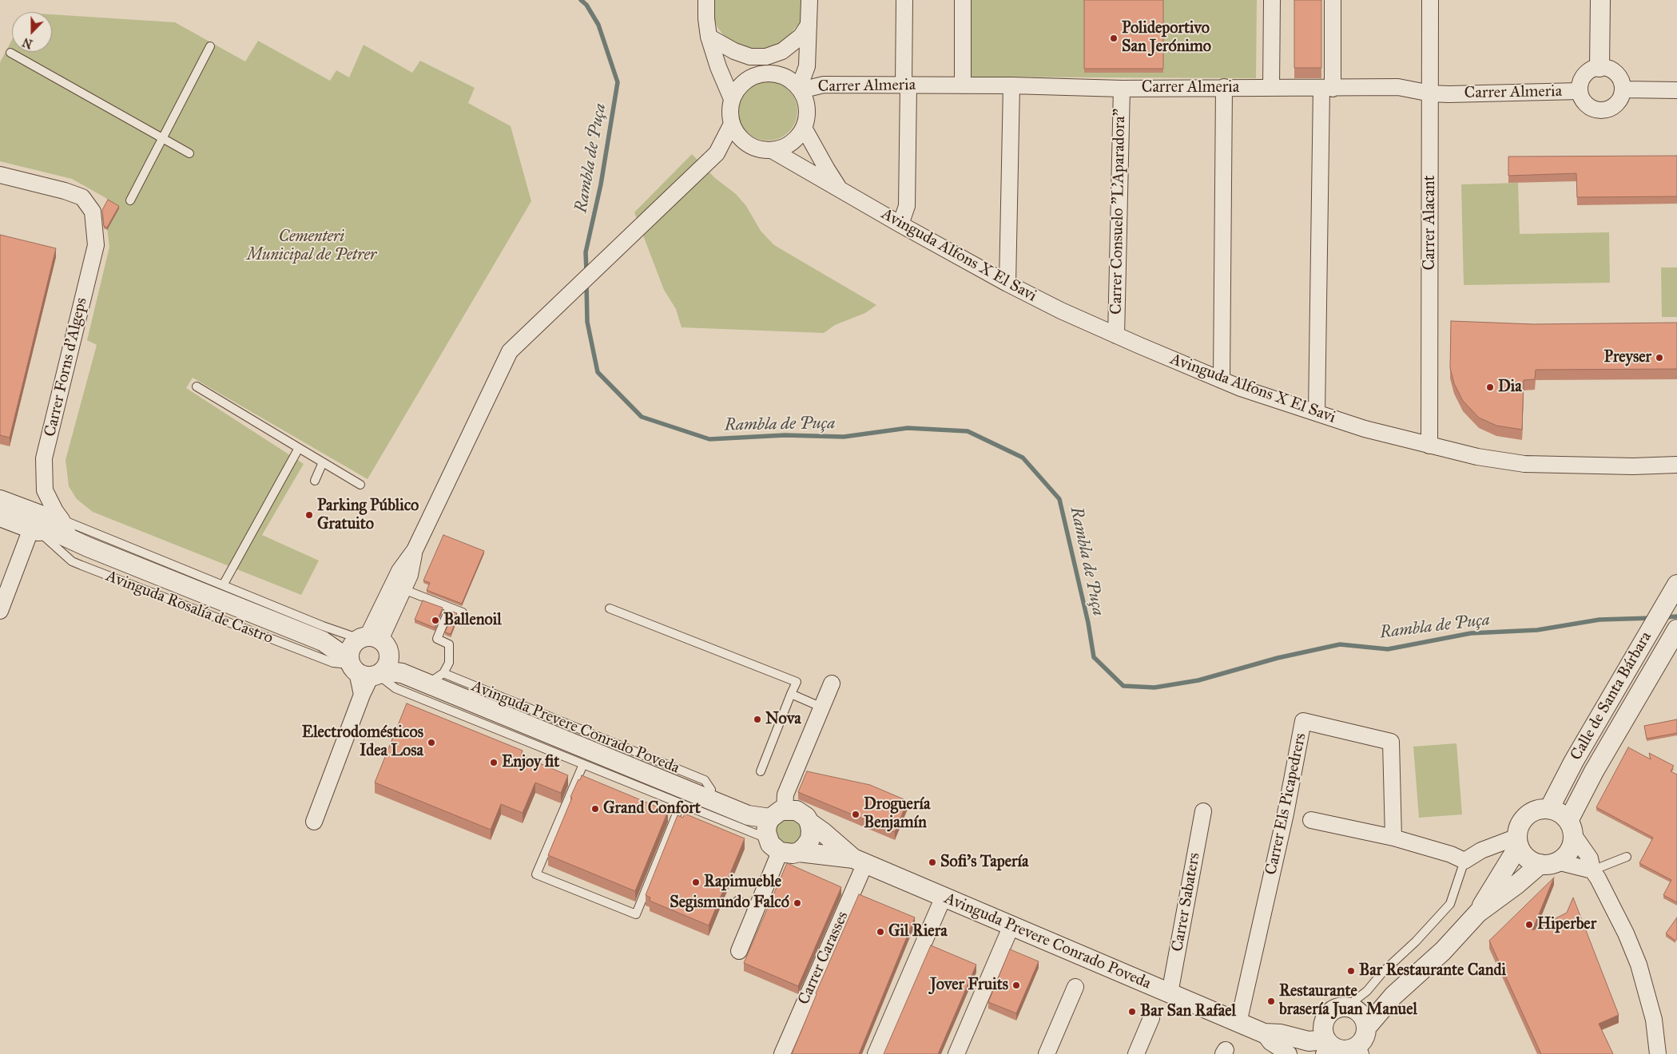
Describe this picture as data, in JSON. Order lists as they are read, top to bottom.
{
  "streets": {
    "street": [
      "Carrer Almeria",
      "Carrer Consuelo \"L'Aparadora\"",
      "Carrer Alacant",
      "Avinguda Alfons X El Savi",
      "Carrer Forns d'Algeps",
      "Avinguda Rosalía de Castro",
      "Calle de Santa Bárbara",
      "Avinguda Prevere Conrado Poveda",
      "Carrer Els Picapedrers",
      "Carrer Sabaters",
      "Carrer Carasses"
    ]
  },
  "crossings": [
    ["Carrer Almeria", "Carrer Consuelo \"L'Aparadora\""],
    ["Carrer Almeria", "Carrer Alacant"],
    ["Carrer Almeria", "Avinguda Alfons X El Savi"],
    ["Carrer Consuelo \"L'Aparadora\"", "Avinguda Alfons X El Savi"],
    ["Carrer Alacant", "Avinguda Alfons X El Savi"],
    ["Carrer Forns d'Algeps", "Avinguda Rosalía de Castro"],
    ["Avinguda Rosalía de Castro", "Avinguda Prevere Conrado Poveda"],
    ["Avinguda Prevere Conrado Poveda", "Carrer Els Picapedrers"],
    ["Avinguda Prevere Conrado Poveda", "Carrer Sabaters"],
    ["Avinguda Prevere Conrado Poveda", "Carrer Carasses"]
  ],
  "water": ["Rambla de Puça"],
  "parks": ["Cementeri Municipal de Petrer"],
  "places": [
    "Polideportivo San Jerónimo",
    "Preyser",
    "Dia",
    "Parking Público Gratuito",
    "Ballenoil",
    "Nova",
    "Electrodomésticos Idea Losa",
    "Enjoy fit",
    "Grand Confort",
    "Droguería Benjamín",
    "Sofi's Tapería",
    "Rapimueble",
    "Segismundo Falcó",
    "Hiperber",
    "Gil Riera",
    "Bar Restaurante Candi",
    "Jover Fruits",
    "Restaurante brasería Juan Manuel",
    "Bar San Rafael"
  ],
  "north": "bottom"
}
